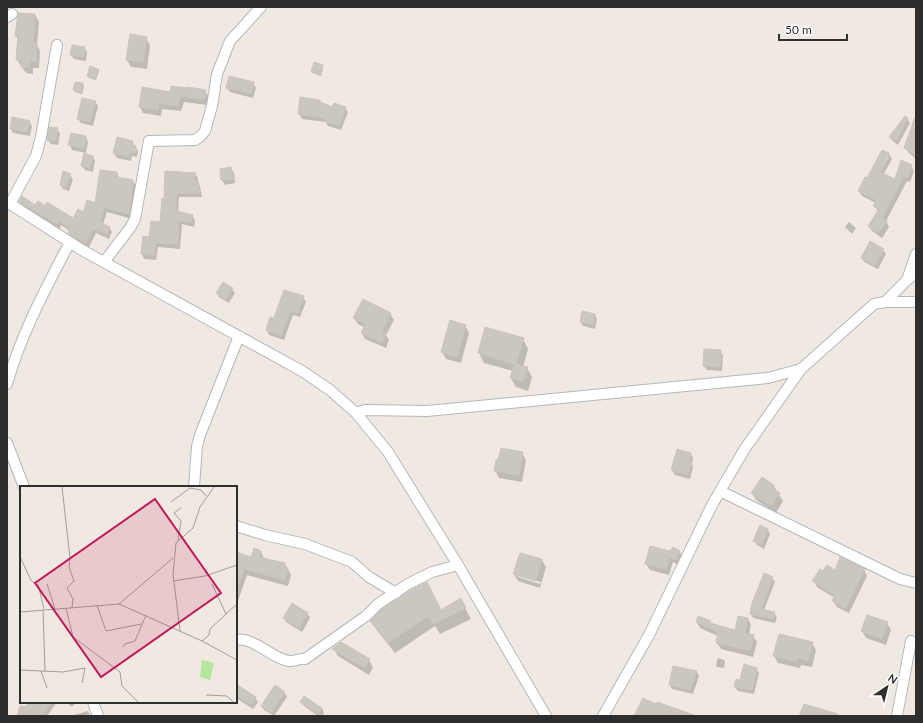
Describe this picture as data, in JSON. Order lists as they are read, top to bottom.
{
  "scale_bar": "50 m",
  "north": "top right"
}
